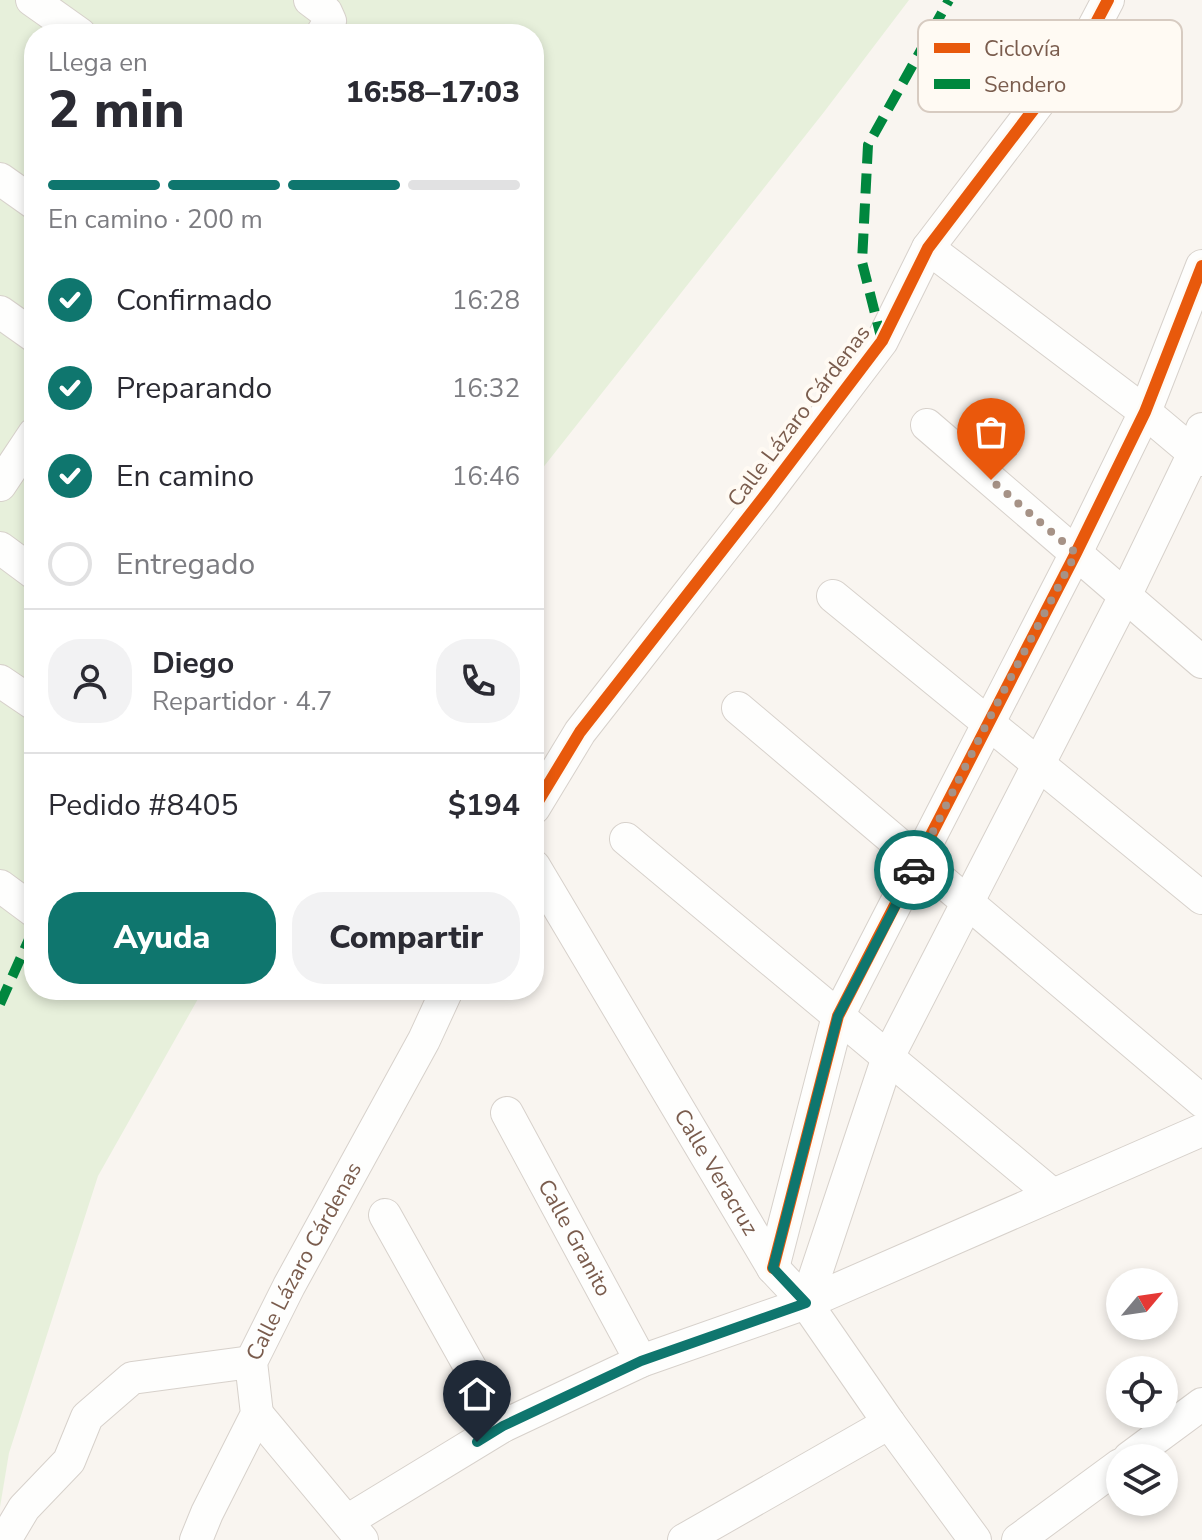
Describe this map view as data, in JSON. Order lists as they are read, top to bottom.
{
  "streets": {
    "street": ["Calle Lázaro Cárdenas", "Calle Veracruz", "Calle Granito"]
  },
  "legend": ["Ciclovía", "Sendero"],
  "north": "top right",
  "page": {
    "heading": ["2 min", "Llega en", "16:58–17:03"],
    "panel": [
      "Diego",
      "Repartidor · 4.7",
      "Pedido #8405",
      "$194"
    ],
    "bar": "En camino · 200 m",
    "list": [
      ["Confirmado", "16:28"],
      ["Preparando", "16:32"],
      ["En camino", "16:46"],
      "Entregado"
    ],
    "buttons": ["Ayuda", "Compartir"]
  }
}
